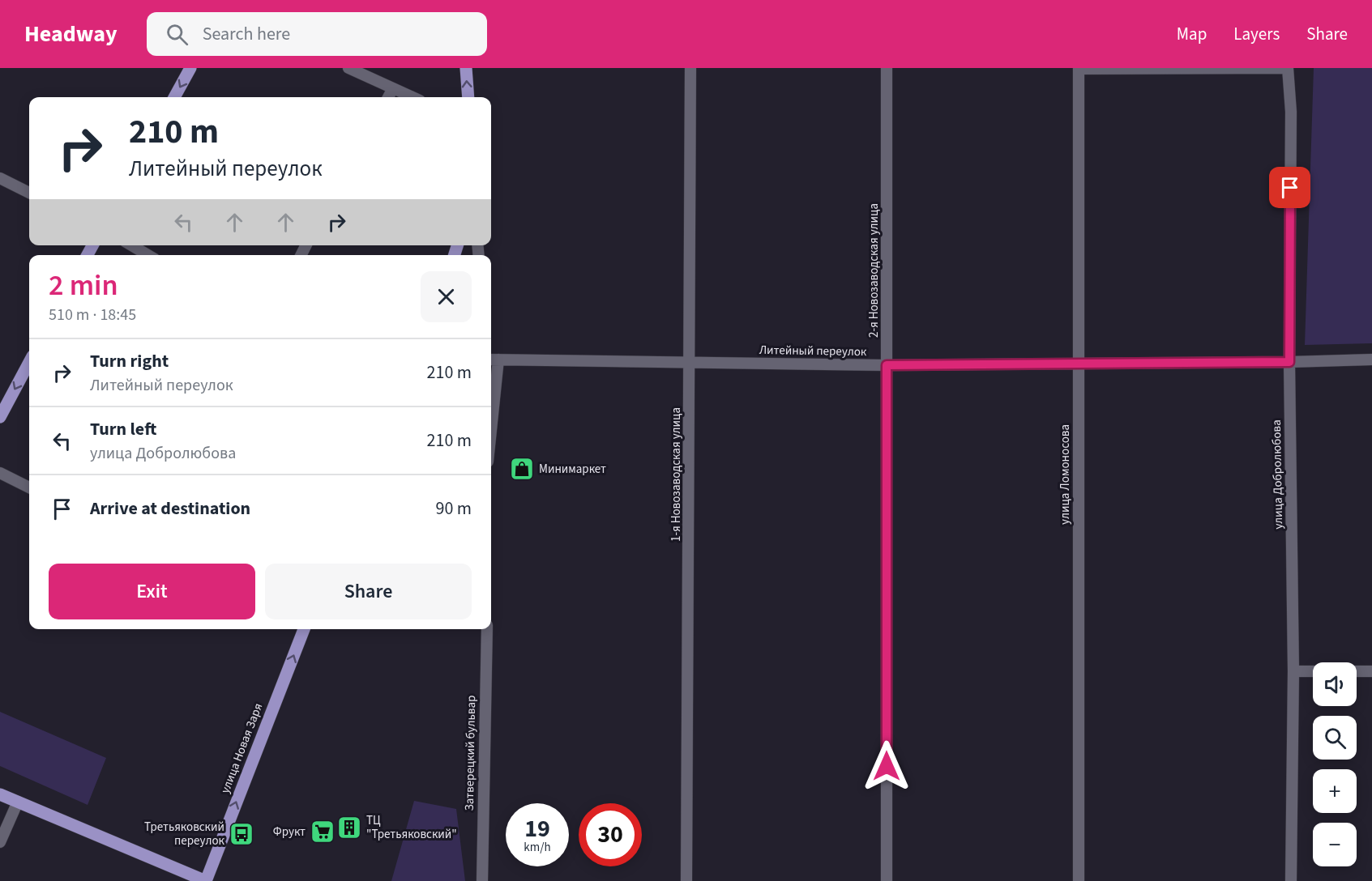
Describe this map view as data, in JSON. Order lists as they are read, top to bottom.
{
  "streets": {
    "main road": ["улица Новая Заря"],
    "street": [
      "2-я Новозаводская улица",
      "Литейный переулок",
      "1-я Новозаводская улица",
      "улица Ломоносова",
      "улица Добролюбова",
      "Затверецкий бульвар"
    ]
  },
  "crossings": [
    ["2-я Новозаводская улица", "Литейный переулок"],
    ["Литейный переулок", "1-я Новозаводская улица"],
    ["Литейный переулок", "улица Ломоносова"],
    ["Литейный переулок", "улица Добролюбова"]
  ],
  "one_way": ["улица Новая Заря"],
  "places": {
    "shop": ["Минимаркет"],
    "building": ["ТЦ \"Третьяковский\""],
    "supermarket": ["Фрукт"],
    "bus stop": ["Третьяковский переулок"]
  },
  "page": {
    "header": "Headway",
    "search": "Search here",
    "nav": ["Map", "Layers", "Share"],
    "turn": ["210 m", "Литейный переулок"],
    "heading": ["2 min", "510 m · 18:45"],
    "list": [
      {
        "name": "Turn right",
        "note": "Литейный переулок",
        "value": "210 m"
      },
      {
        "name": "Turn left",
        "note": "улица Добролюбова",
        "value": "210 m"
      },
      {
        "name": "Arrive at destination",
        "value": "90 m"
      }
    ],
    "buttons": ["Exit", "Share"],
    "map_buttons": ["+", "−"],
    "speed": "19 km/h",
    "limit": "30"
  }
}
